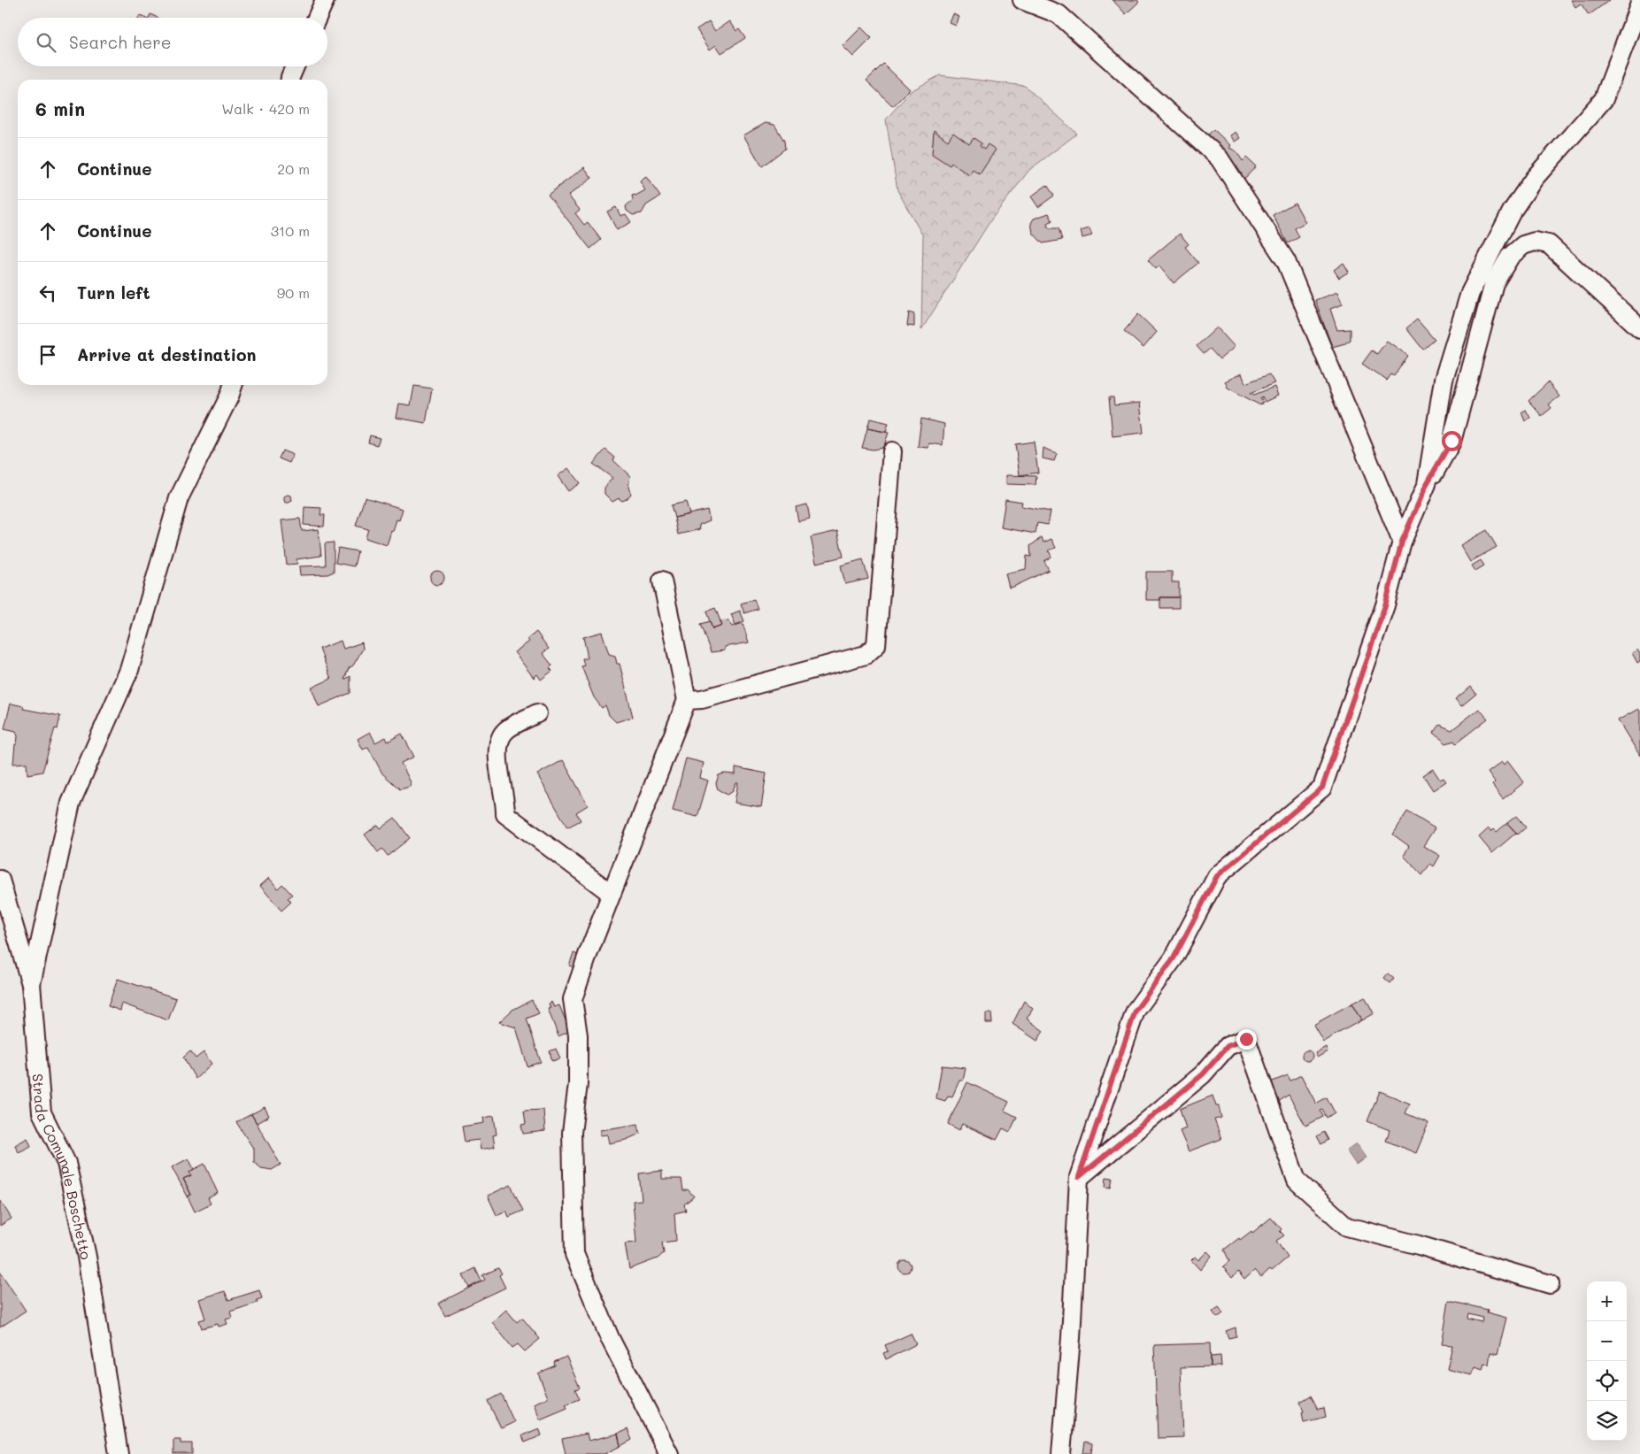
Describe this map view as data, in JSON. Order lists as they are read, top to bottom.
{
  "streets": {
    "street": ["Strada Comunale Boschetto"]
  },
  "page": {
    "search": "Search here",
    "heading": ["6 min", "Walk · 420 m"],
    "list": [
      ["Continue", "20 m"],
      ["Continue", "310 m"],
      ["Turn left", "90 m"],
      "Arrive at destination"
    ],
    "map_buttons": ["+", "−"]
  }
}
